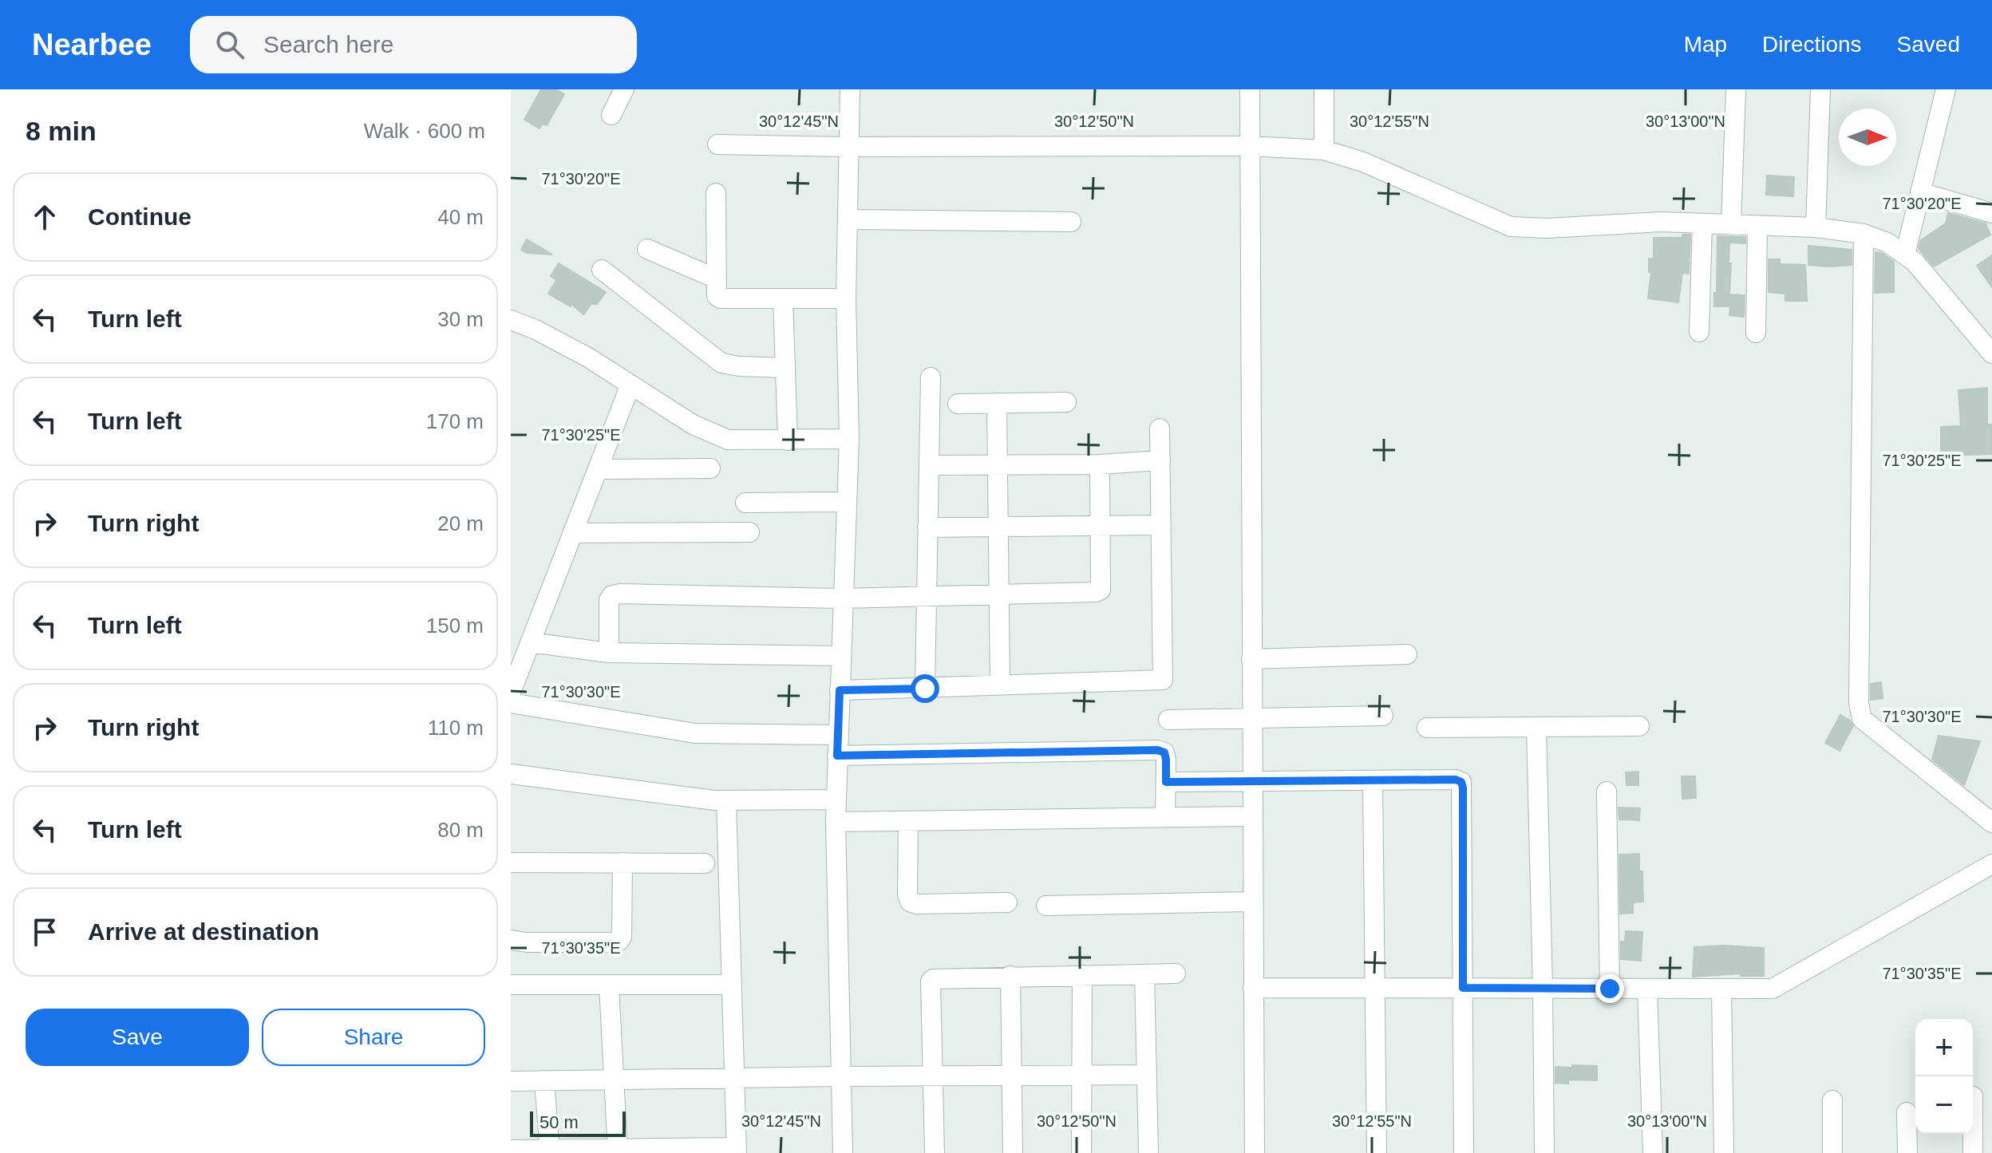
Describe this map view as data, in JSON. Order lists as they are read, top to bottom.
{
  "scale_bar": "50 m",
  "north": "right",
  "page": {
    "header": "Nearbee",
    "search": "Search here",
    "nav": ["Map", "Directions", "Saved"],
    "heading": ["8 min", "Walk · 600 m"],
    "list": [
      ["Continue", "40 m"],
      ["Turn left", "30 m"],
      ["Turn left", "170 m"],
      ["Turn right", "20 m"],
      ["Turn left", "150 m"],
      ["Turn right", "110 m"],
      ["Turn left", "80 m"],
      "Arrive at destination"
    ],
    "buttons": ["Save", "Share"],
    "map_buttons": ["+", "−"],
    "scale": "50 m"
  },
  "coordinates": [
    "30°12'45\"N",
    "30°12'50\"N",
    "30°12'55\"N",
    "30°13'00\"N",
    "71°30'20\"E",
    "71°30'25\"E",
    "71°30'30\"E",
    "71°30'35\"E"
  ]
}
